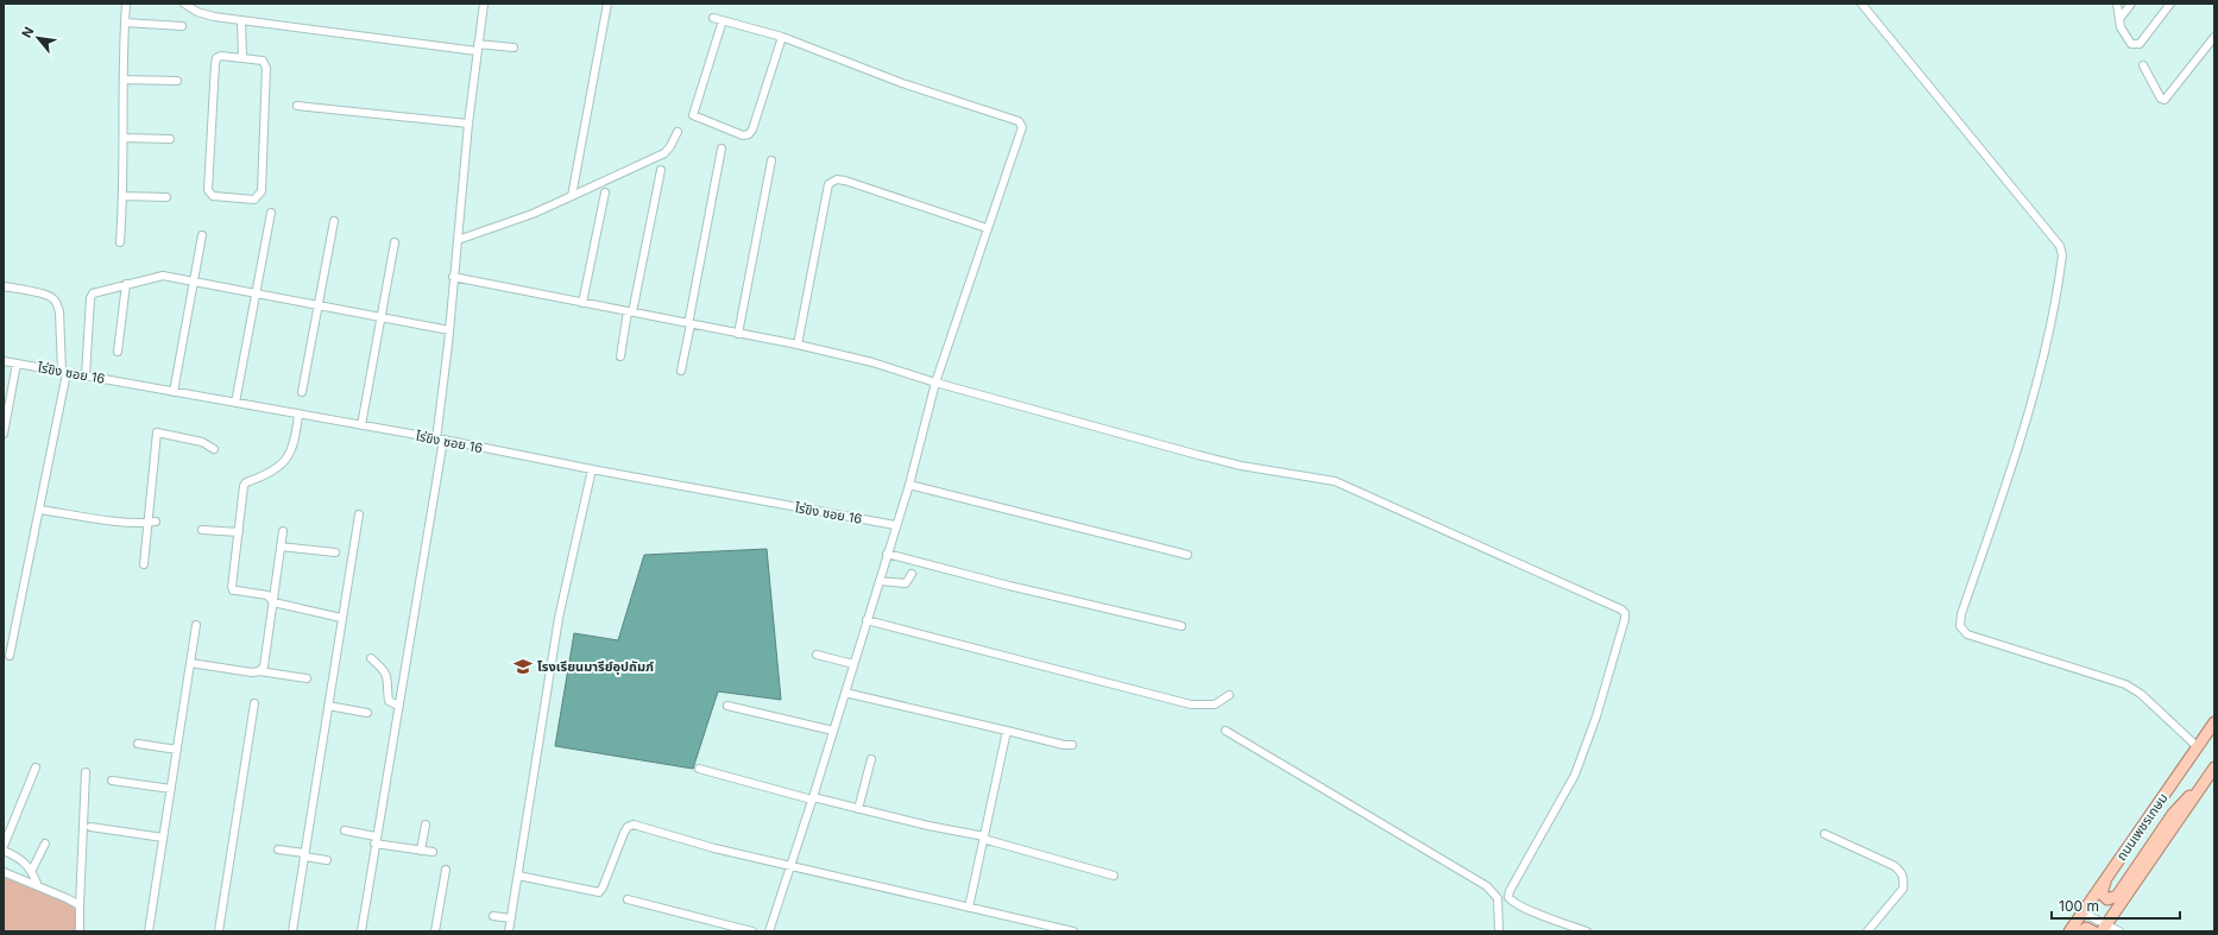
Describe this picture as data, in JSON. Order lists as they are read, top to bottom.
{
  "streets": {
    "main road": ["ถนนเพชรเกษม"],
    "street": ["ไร่ขิง ซอย 16"]
  },
  "places": {
    "school or university": ["โรงเรียนมารีย์อุปถัมภ์"]
  },
  "scale_bar": "100 m",
  "north": "top left"
}
